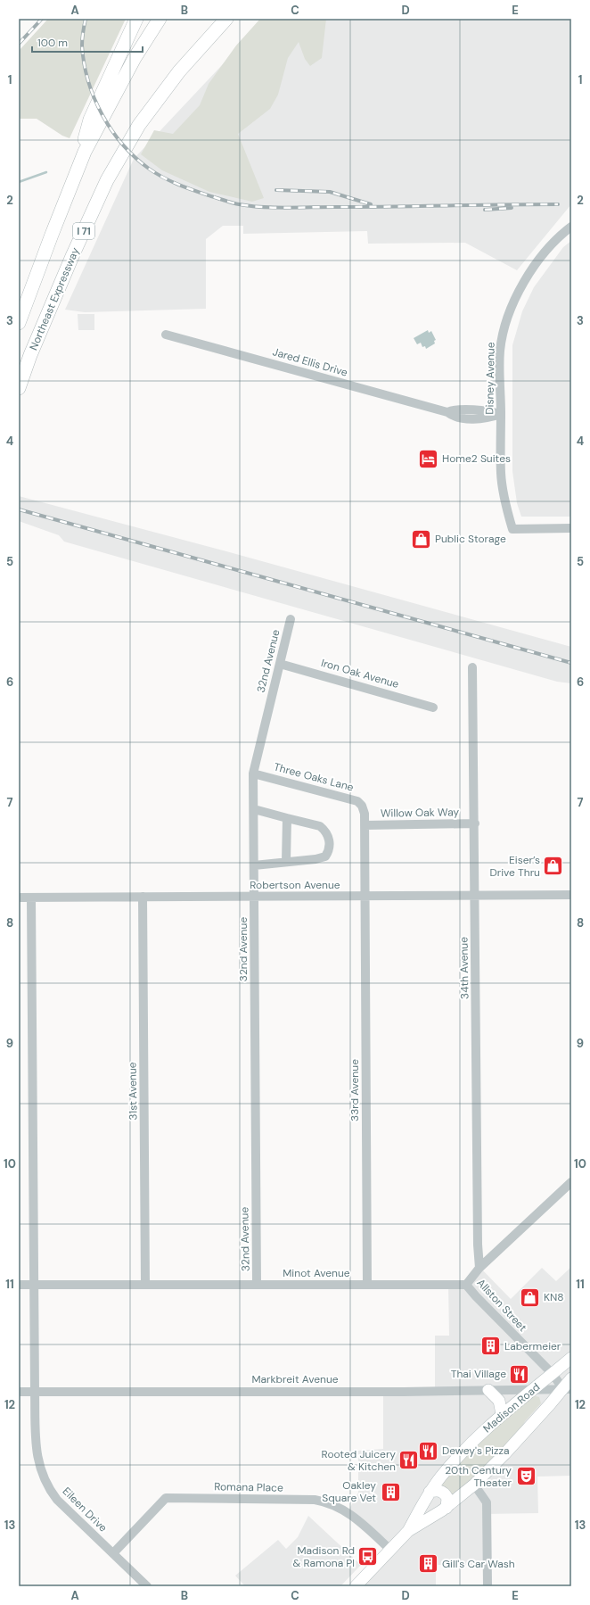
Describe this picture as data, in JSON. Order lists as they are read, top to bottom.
{
  "streets": {
    "highway": ["I 71", "Northeast Expressway"],
    "main road": ["Madison Road"],
    "street": [
      "Jared Ellis Drive",
      "Disney Avenue",
      "32nd Avenue",
      "Iron Oak Avenue",
      "Three Oaks Lane",
      "Willow Oak Way",
      "Robertson Avenue",
      "34th Avenue",
      "33rd Avenue",
      "31st Avenue",
      "Minot Avenue",
      "Allston Street",
      "Markbreit Avenue",
      "Romana Place",
      "Eileen Drive"
    ]
  },
  "crossings": [
    ["Jared Ellis Drive", "Disney Avenue"],
    ["32nd Avenue", "Iron Oak Avenue"],
    ["32nd Avenue", "Three Oaks Lane"],
    ["32nd Avenue", "Robertson Avenue"],
    ["32nd Avenue", "Minot Avenue"],
    ["Three Oaks Lane", "Willow Oak Way"],
    ["Three Oaks Lane", "Robertson Avenue"],
    ["Three Oaks Lane", "33rd Avenue"],
    ["Willow Oak Way", "34th Avenue"],
    ["Robertson Avenue", "34th Avenue"],
    ["Robertson Avenue", "33rd Avenue"],
    ["Robertson Avenue", "31st Avenue"],
    ["Robertson Avenue", "Eileen Drive"],
    ["33rd Avenue", "Minot Avenue"],
    ["31st Avenue", "Minot Avenue"],
    ["Minot Avenue", "Allston Street"],
    ["Minot Avenue", "Eileen Drive"],
    ["Allston Street", "Markbreit Avenue"],
    ["Allston Street", "Madison Road"],
    ["Markbreit Avenue", "Madison Road"],
    ["Markbreit Avenue", "Eileen Drive"],
    ["Madison Road", "Romana Place"],
    ["Romana Place", "Eileen Drive"]
  ],
  "places": {
    "hotel": ["Home2 Suites"],
    "shop": ["Public Storage", "Eiser’s Drive Thru", "KN8"],
    "building": ["Labermeier", "Oakley Square Vet", "Gill's Car Wash"],
    "restaurant": ["Thai Village", "Dewey's Pizza", "Rooted Juicery & Kitchen"],
    "theatre": ["20th Century Theater"],
    "bus stop": ["Madison Rd & Ramona Pl"]
  },
  "scale_bar": "100 m",
  "grid": {
    "columns": [
      "A",
      "B",
      "C",
      "D",
      "E"
    ],
    "rows": [
      "1",
      "2",
      "3",
      "4",
      "5",
      "6",
      "7",
      "8",
      "9",
      "10",
      "11",
      "12",
      "13"
    ]
  }
}
